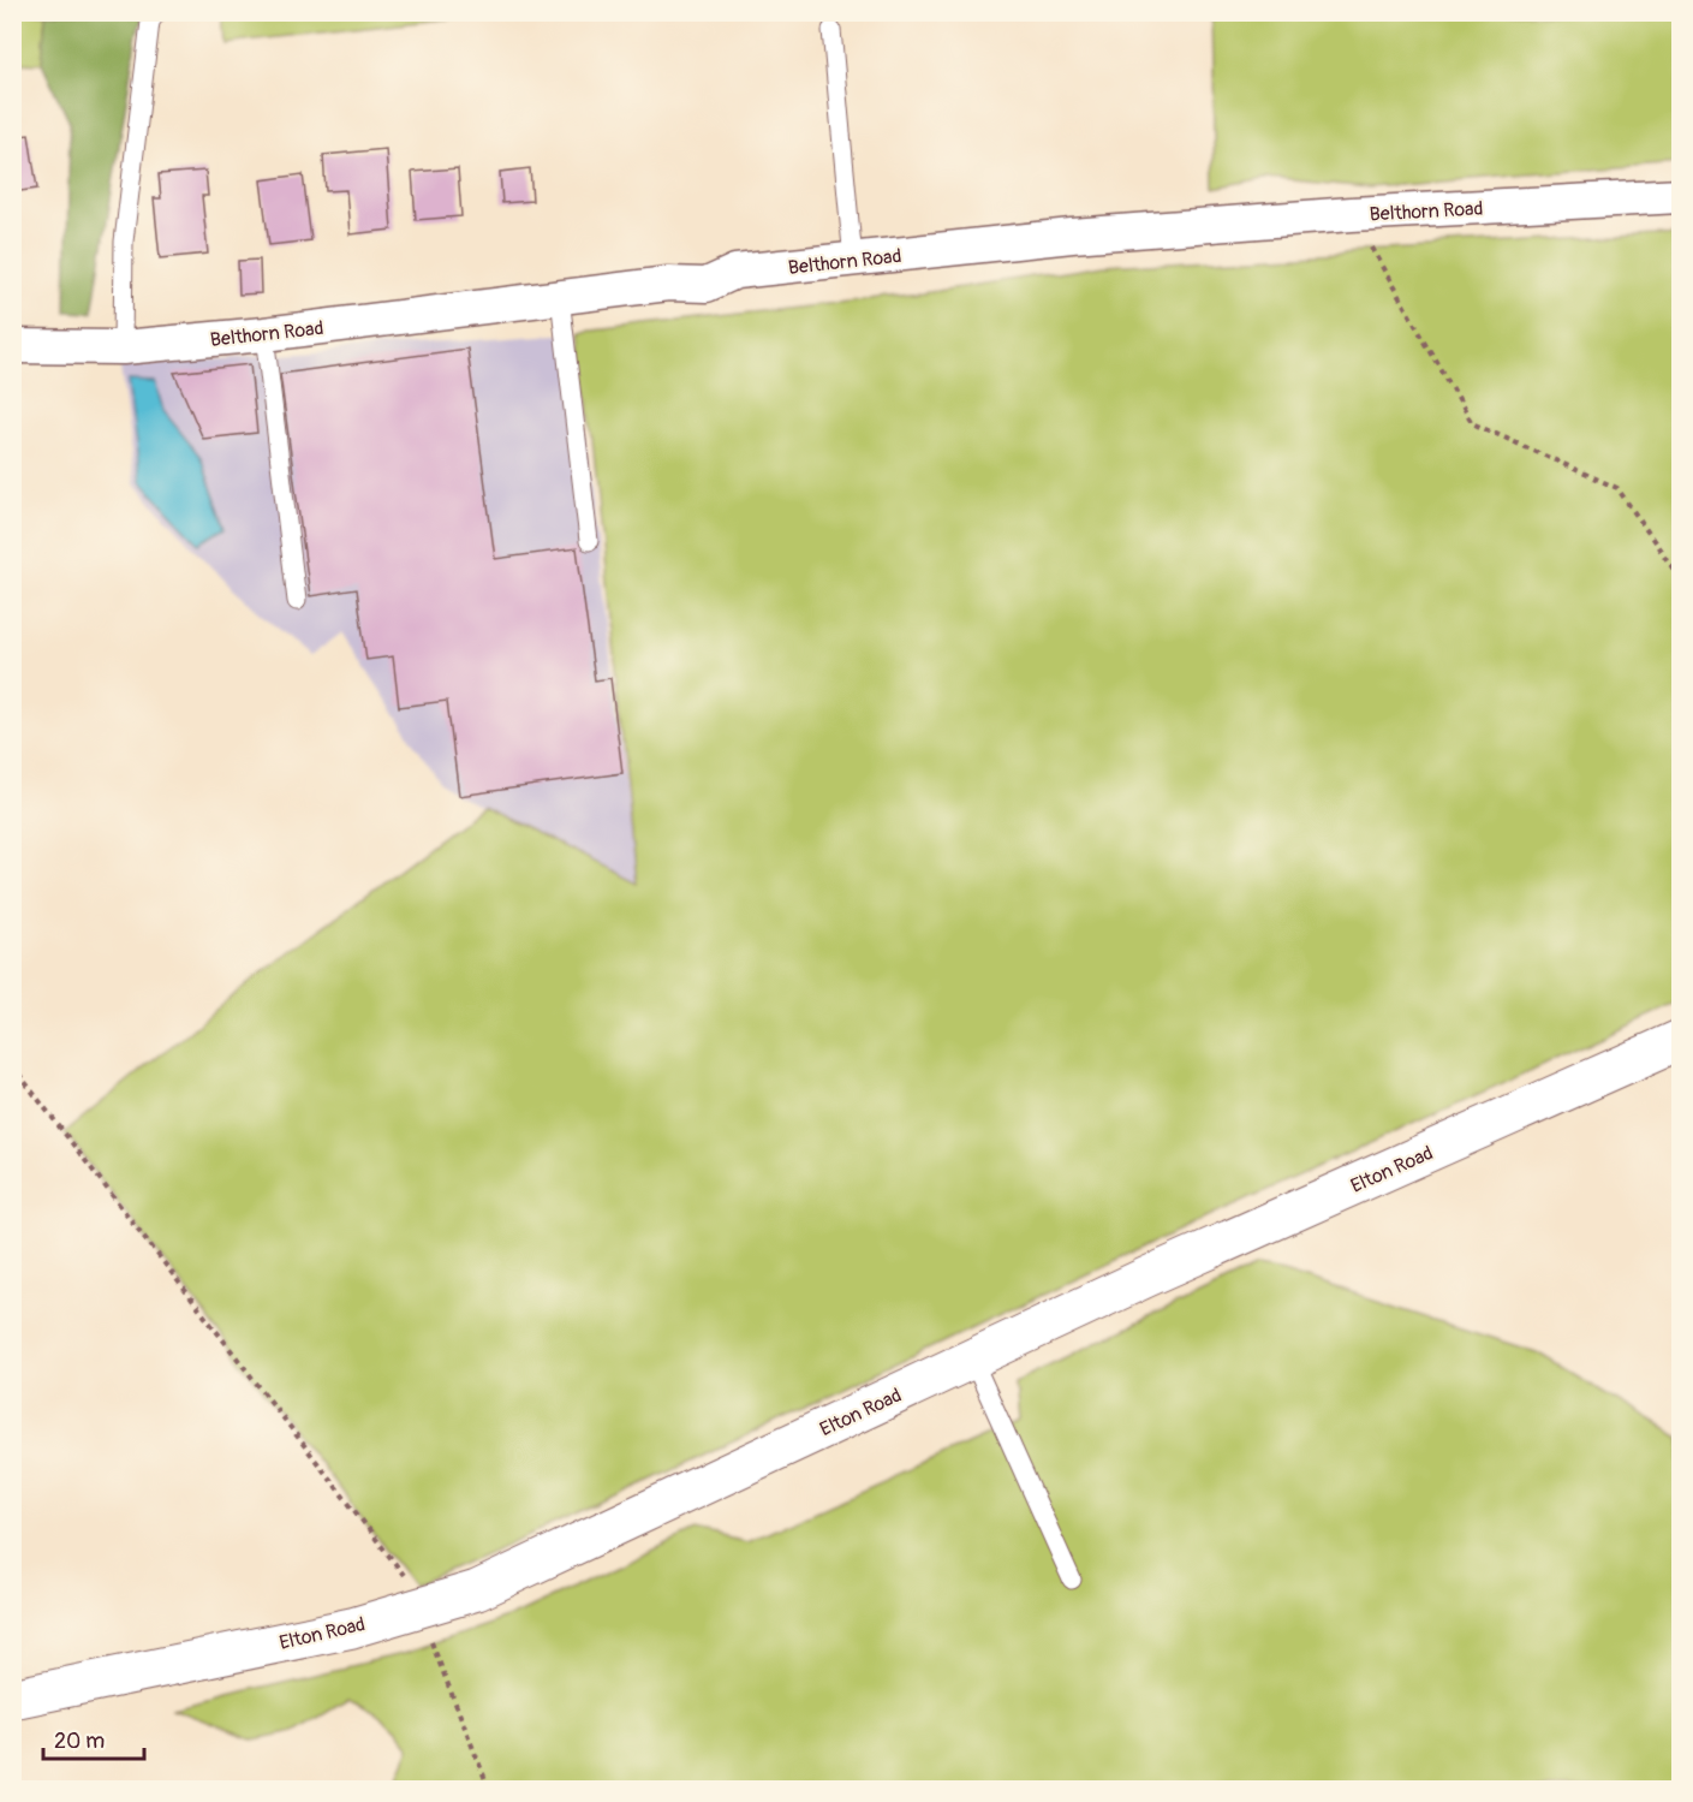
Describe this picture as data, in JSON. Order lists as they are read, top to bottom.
{
  "streets": {
    "main road": ["Elton Road"],
    "street": ["Belthorn Road"]
  },
  "scale_bar": "20 m"
}
